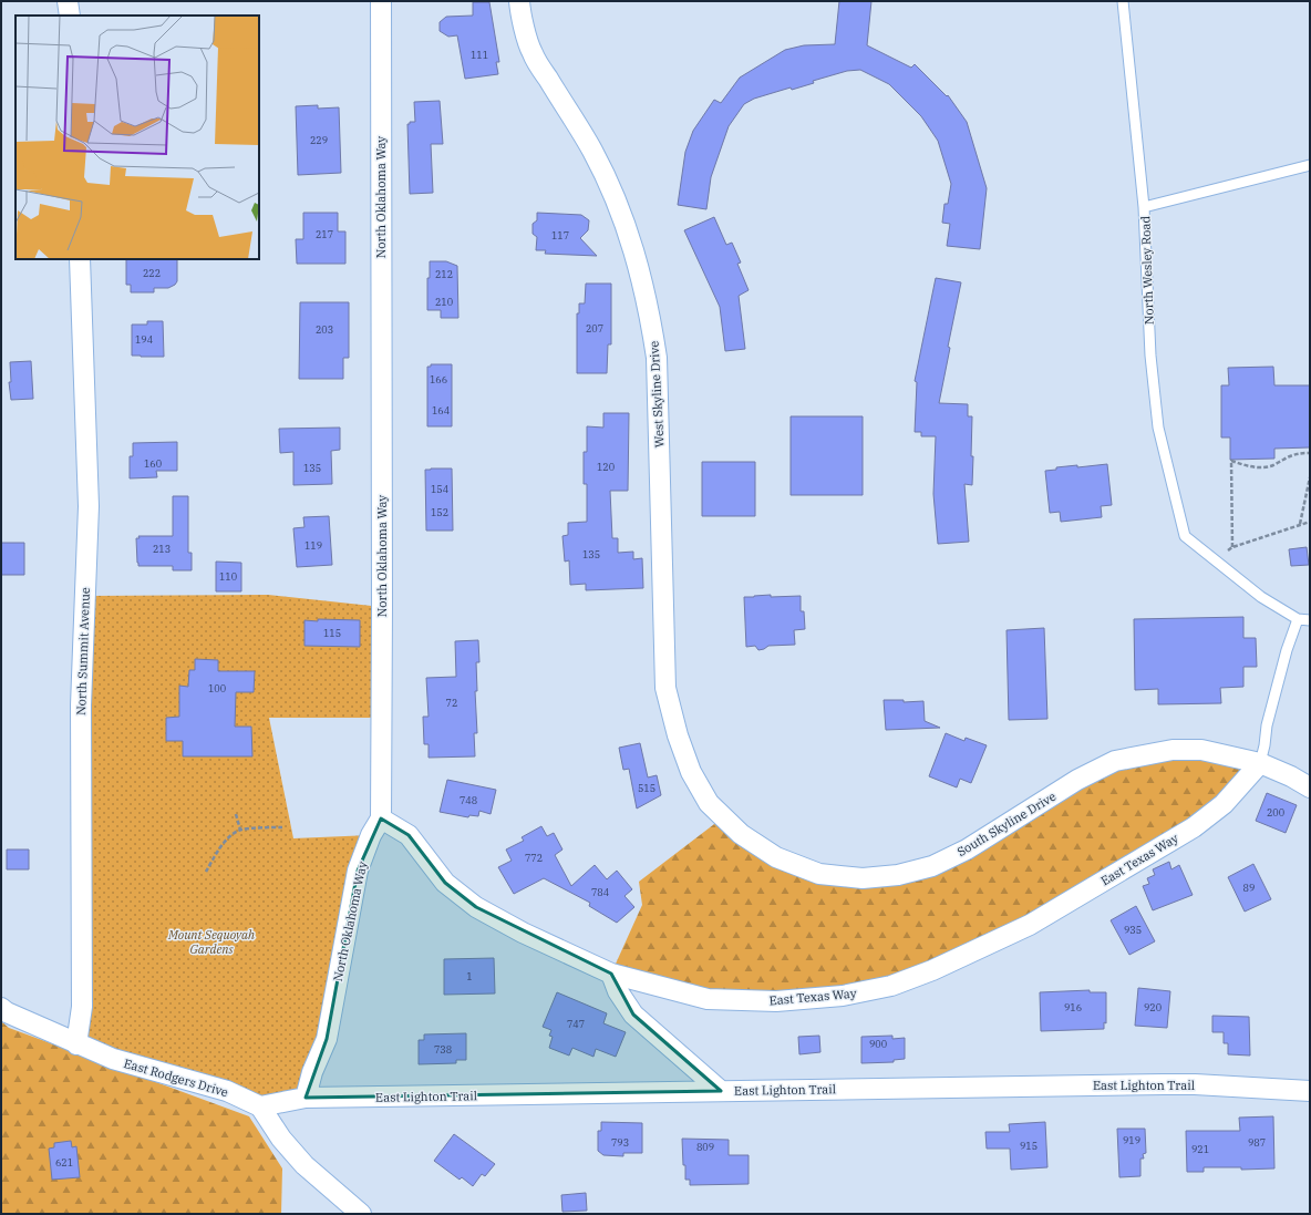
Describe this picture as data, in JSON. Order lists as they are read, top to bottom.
{
  "streets": {
    "street": [
      "North Oklahoma Way",
      "West Skyline Drive",
      "North Summit Avenue",
      "South Skyline Drive",
      "East Texas Way",
      "East Rodgers Drive",
      "East Lighton Trail"
    ],
    "lane": ["North Wesley Road"]
  },
  "crossings": [
    ["North Oklahoma Way", "East Texas Way"],
    ["North Oklahoma Way", "East Lighton Trail"],
    ["West Skyline Drive", "South Skyline Drive"],
    ["North Summit Avenue", "East Rodgers Drive"],
    ["South Skyline Drive", "East Texas Way"],
    ["East Rodgers Drive", "East Lighton Trail"]
  ],
  "parks": ["Mount Sequoyah Gardens"],
  "house_numbers": [
    "111",
    "229",
    "217",
    "117",
    "222",
    "212",
    "210",
    "207",
    "203",
    "194",
    "166",
    "164",
    "160",
    "120",
    "135",
    "154",
    "152",
    "119",
    "213",
    "135",
    "110",
    "115",
    "100",
    "72",
    "515",
    "748",
    "200",
    "772",
    "89",
    "784",
    "935",
    "1",
    "916",
    "920",
    "747",
    "900",
    "738",
    "919",
    "793",
    "987",
    "915",
    "809",
    "921",
    "621"
  ]
}
